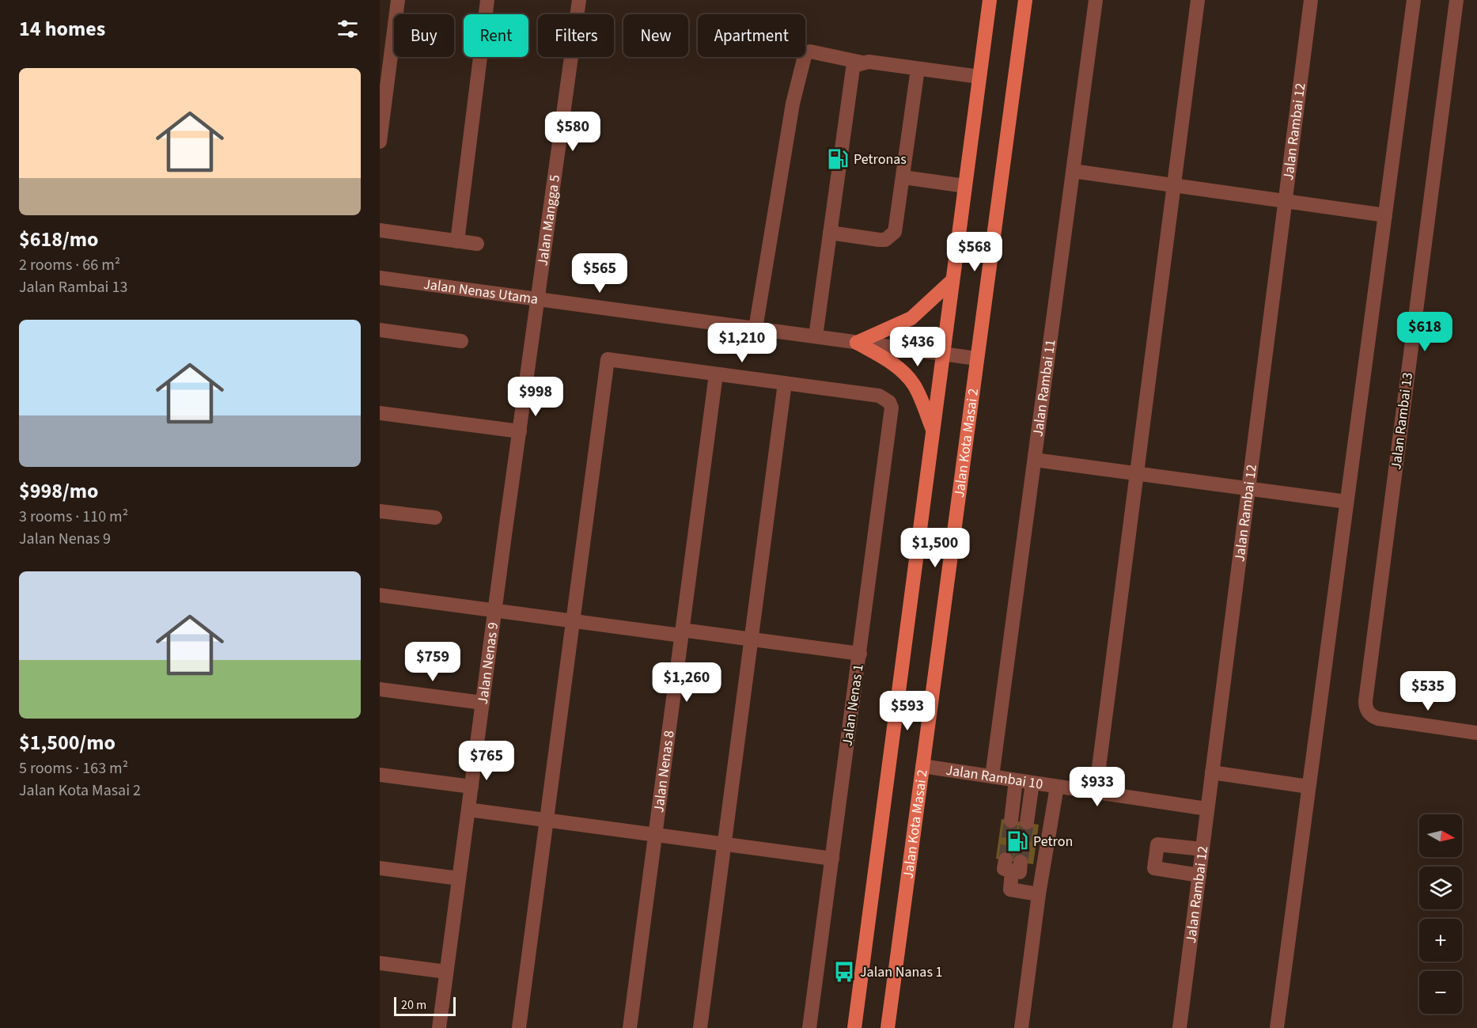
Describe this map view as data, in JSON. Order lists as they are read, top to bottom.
{
  "streets": {
    "main road": ["Jalan Kota Masai 2"],
    "street": [
      "Jalan Rambai 12",
      "Jalan Mangga 5",
      "Jalan Nenas Utama",
      "Jalan Rambai 11",
      "Jalan Rambai 13",
      "Jalan Nenas 9",
      "Jalan Nenas 1",
      "Jalan Nenas 8",
      "Jalan Rambai 10"
    ]
  },
  "crossings": [
    ["Jalan Rambai 12", "Jalan Rambai 10"],
    ["Jalan Mangga 5", "Jalan Nenas Utama"],
    ["Jalan Mangga 5", "Jalan Nenas 9"],
    ["Jalan Nenas Utama", "Jalan Kota Masai 2"],
    ["Jalan Nenas Utama", "Jalan Nenas 9"],
    ["Jalan Rambai 11", "Jalan Rambai 10"],
    ["Jalan Kota Masai 2", "Jalan Rambai 10"]
  ],
  "places": {
    "fuel station": ["Petronas", "Petron"],
    "bus stop": ["Jalan Nanas 1"]
  },
  "scale_bar": "20 m",
  "north": "right",
  "page": {
    "heading": "14 homes",
    "chip": [
      "Buy",
      "Rent",
      "Filters",
      "New",
      "Apartment"
    ],
    "list": [
      {
        "name": "$618/mo",
        "note": "2 rooms · 66 m² · Jalan Rambai 13"
      },
      {
        "name": "$998/mo",
        "note": "3 rooms · 110 m² · Jalan Nenas 9"
      },
      {
        "name": "$1,500/mo",
        "note": "5 rooms · 163 m² · Jalan Kota Masai 2"
      }
    ],
    "price": [
      "$580",
      "$568",
      "$565",
      "$618",
      "$1,210",
      "$436",
      "$998",
      "$1,500",
      "$759",
      "$1,260",
      "$535",
      "$593",
      "$765",
      "$933"
    ],
    "map_buttons": ["+", "−"],
    "scale": "20 m"
  }
}
